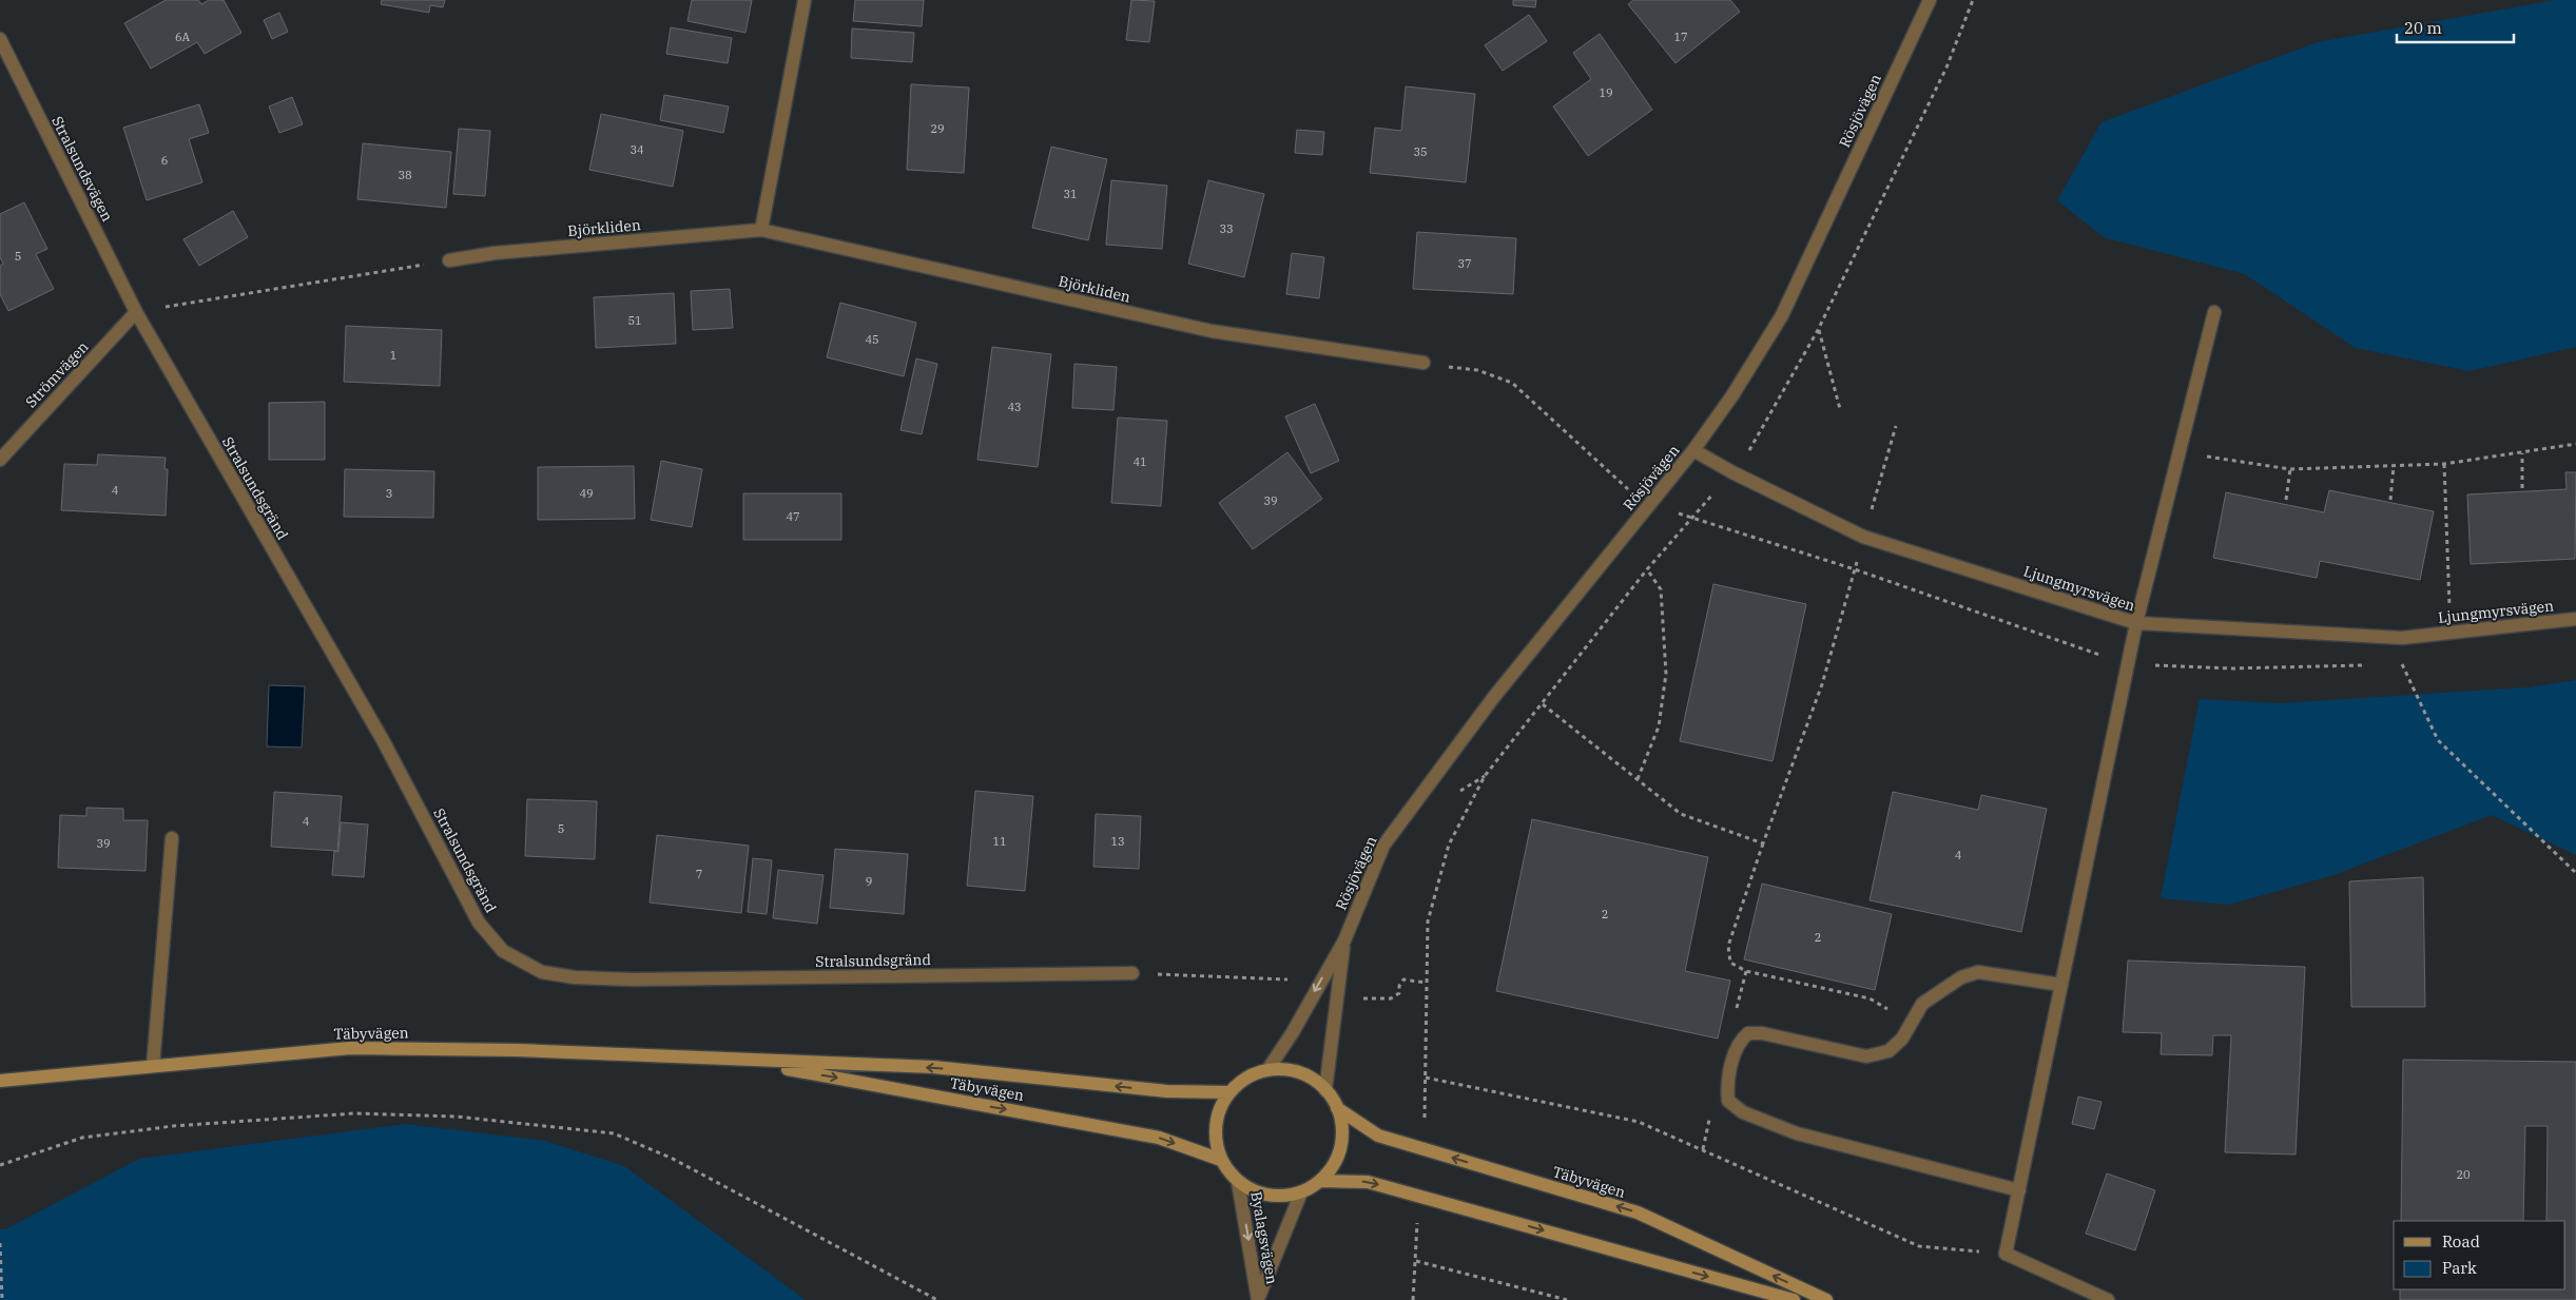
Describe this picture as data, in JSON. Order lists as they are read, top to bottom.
{
  "streets": {
    "main road": ["Täbyvägen"],
    "street": [
      "Rösjövägen",
      "Stralsundsvägen",
      "Björkliden",
      "Strömvägen",
      "Stralsundsgränd",
      "Ljungmyrsvägen",
      "Byalagsvägen"
    ]
  },
  "crossings": [
    ["Rösjövägen", "Ljungmyrsvägen"],
    ["Rösjövägen", "Täbyvägen"],
    ["Rösjövägen", "Byalagsvägen"],
    ["Stralsundsvägen", "Strömvägen"],
    ["Stralsundsvägen", "Stralsundsgränd"],
    ["Strömvägen", "Stralsundsgränd"],
    ["Täbyvägen", "Byalagsvägen"]
  ],
  "one_way": ["Byalagsvägen"],
  "house_numbers": [
    "6A",
    "17",
    "19",
    "29",
    "34",
    "35",
    "6",
    "38",
    "31",
    "33",
    "5",
    "37",
    "51",
    "45",
    "1",
    "43",
    "41",
    "4",
    "3",
    "49",
    "39",
    "47",
    "4",
    "5",
    "11",
    "13",
    "39",
    "4",
    "7",
    "9",
    "2",
    "2",
    "20"
  ],
  "legend": ["Road", "Park"],
  "scale_bar": "20 m"
}
